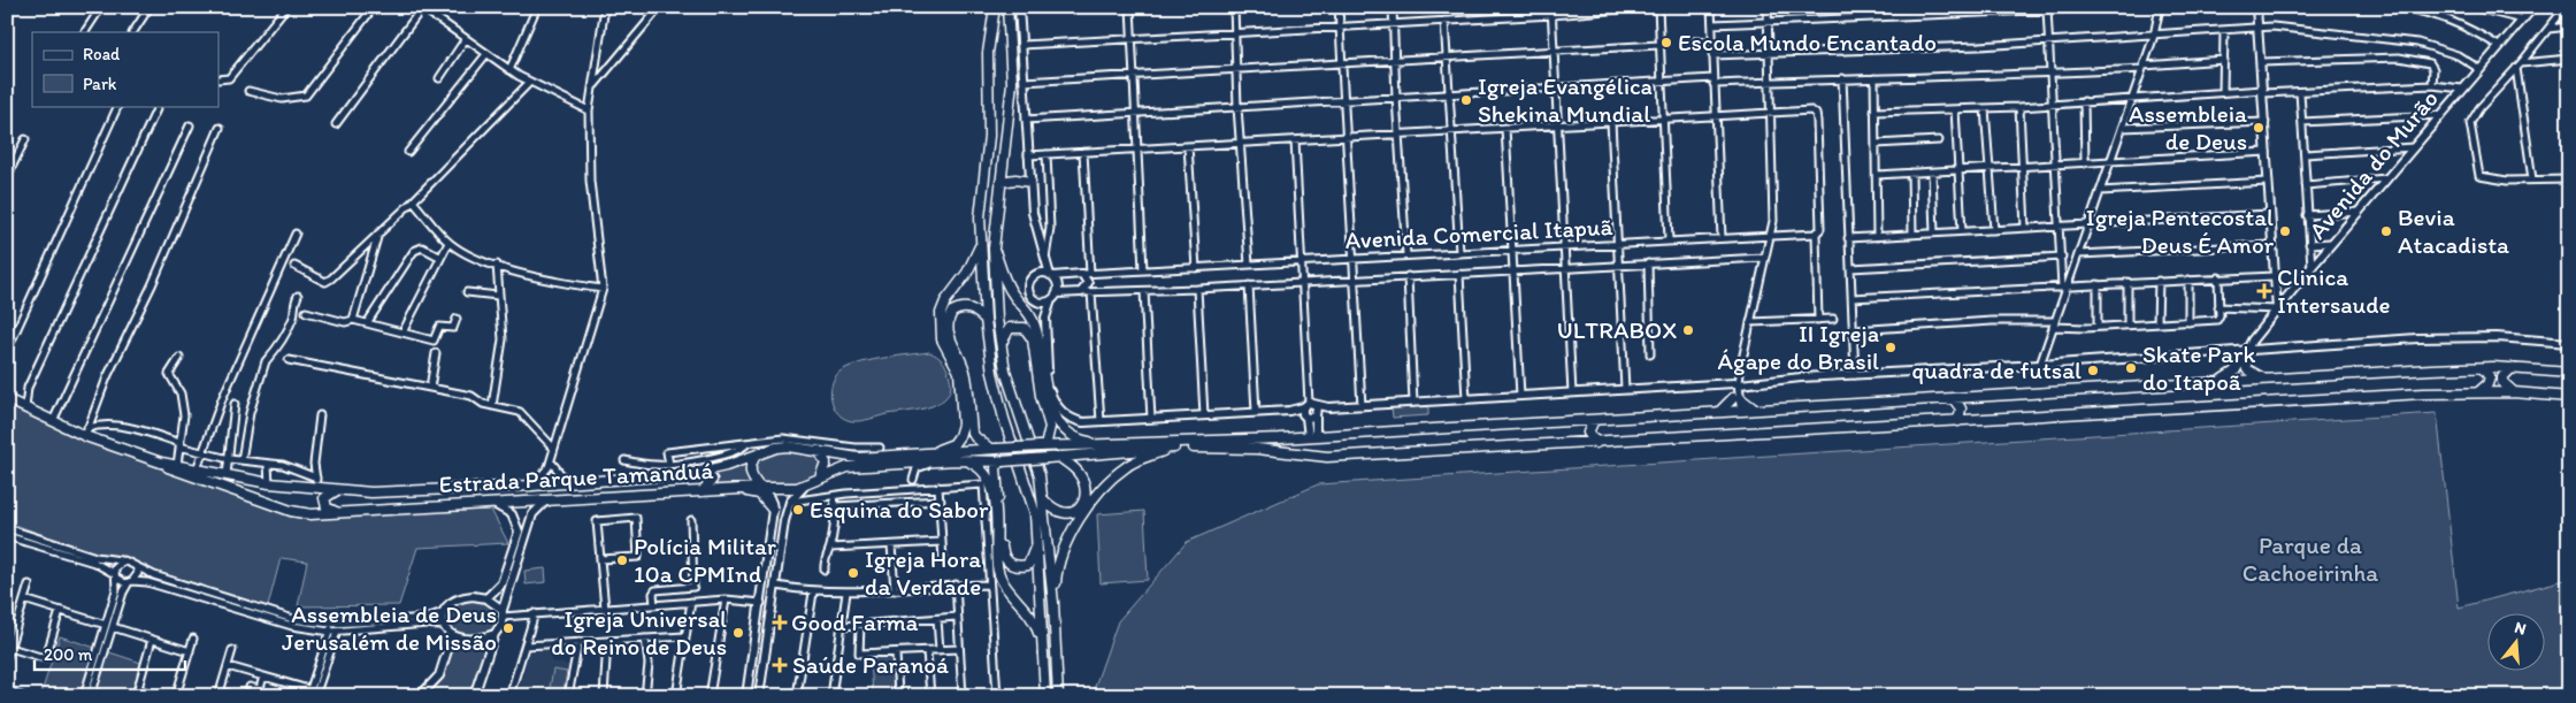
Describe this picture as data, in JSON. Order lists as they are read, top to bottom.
{
  "streets": {
    "main road": ["Estrada Parque Tamanduá"],
    "street": ["Avenida do Murão", "Avenida Comercial Itapuã"]
  },
  "parks": ["Parque da Cachoeirinha"],
  "places": {
    "other": [
      "Escola Mundo Encantado",
      "Igreja Evangélica Shekina Mundial",
      "Assembleia de Deus",
      "Igreja Pentecostal Deus É Amor",
      "Bevia Atacadista",
      "ULTRABOX",
      "II Igreja Ágape do Brasil",
      "Skate Park do Itapoã",
      "quadra de futsal",
      "Esquina do Sabor",
      "Polícia Militar 10a CPMInd",
      "Igreja Hora da Verdade",
      "Assembleia de Deus Jerusalém de Missão",
      "Igreja Universal do Reino de Deus"
    ],
    "health": ["Clinica Intersaude", "Good Farma", "Saúde Paranoá"]
  },
  "legend": ["Road", "Park"],
  "scale_bar": "200 m",
  "north": "top"
}
